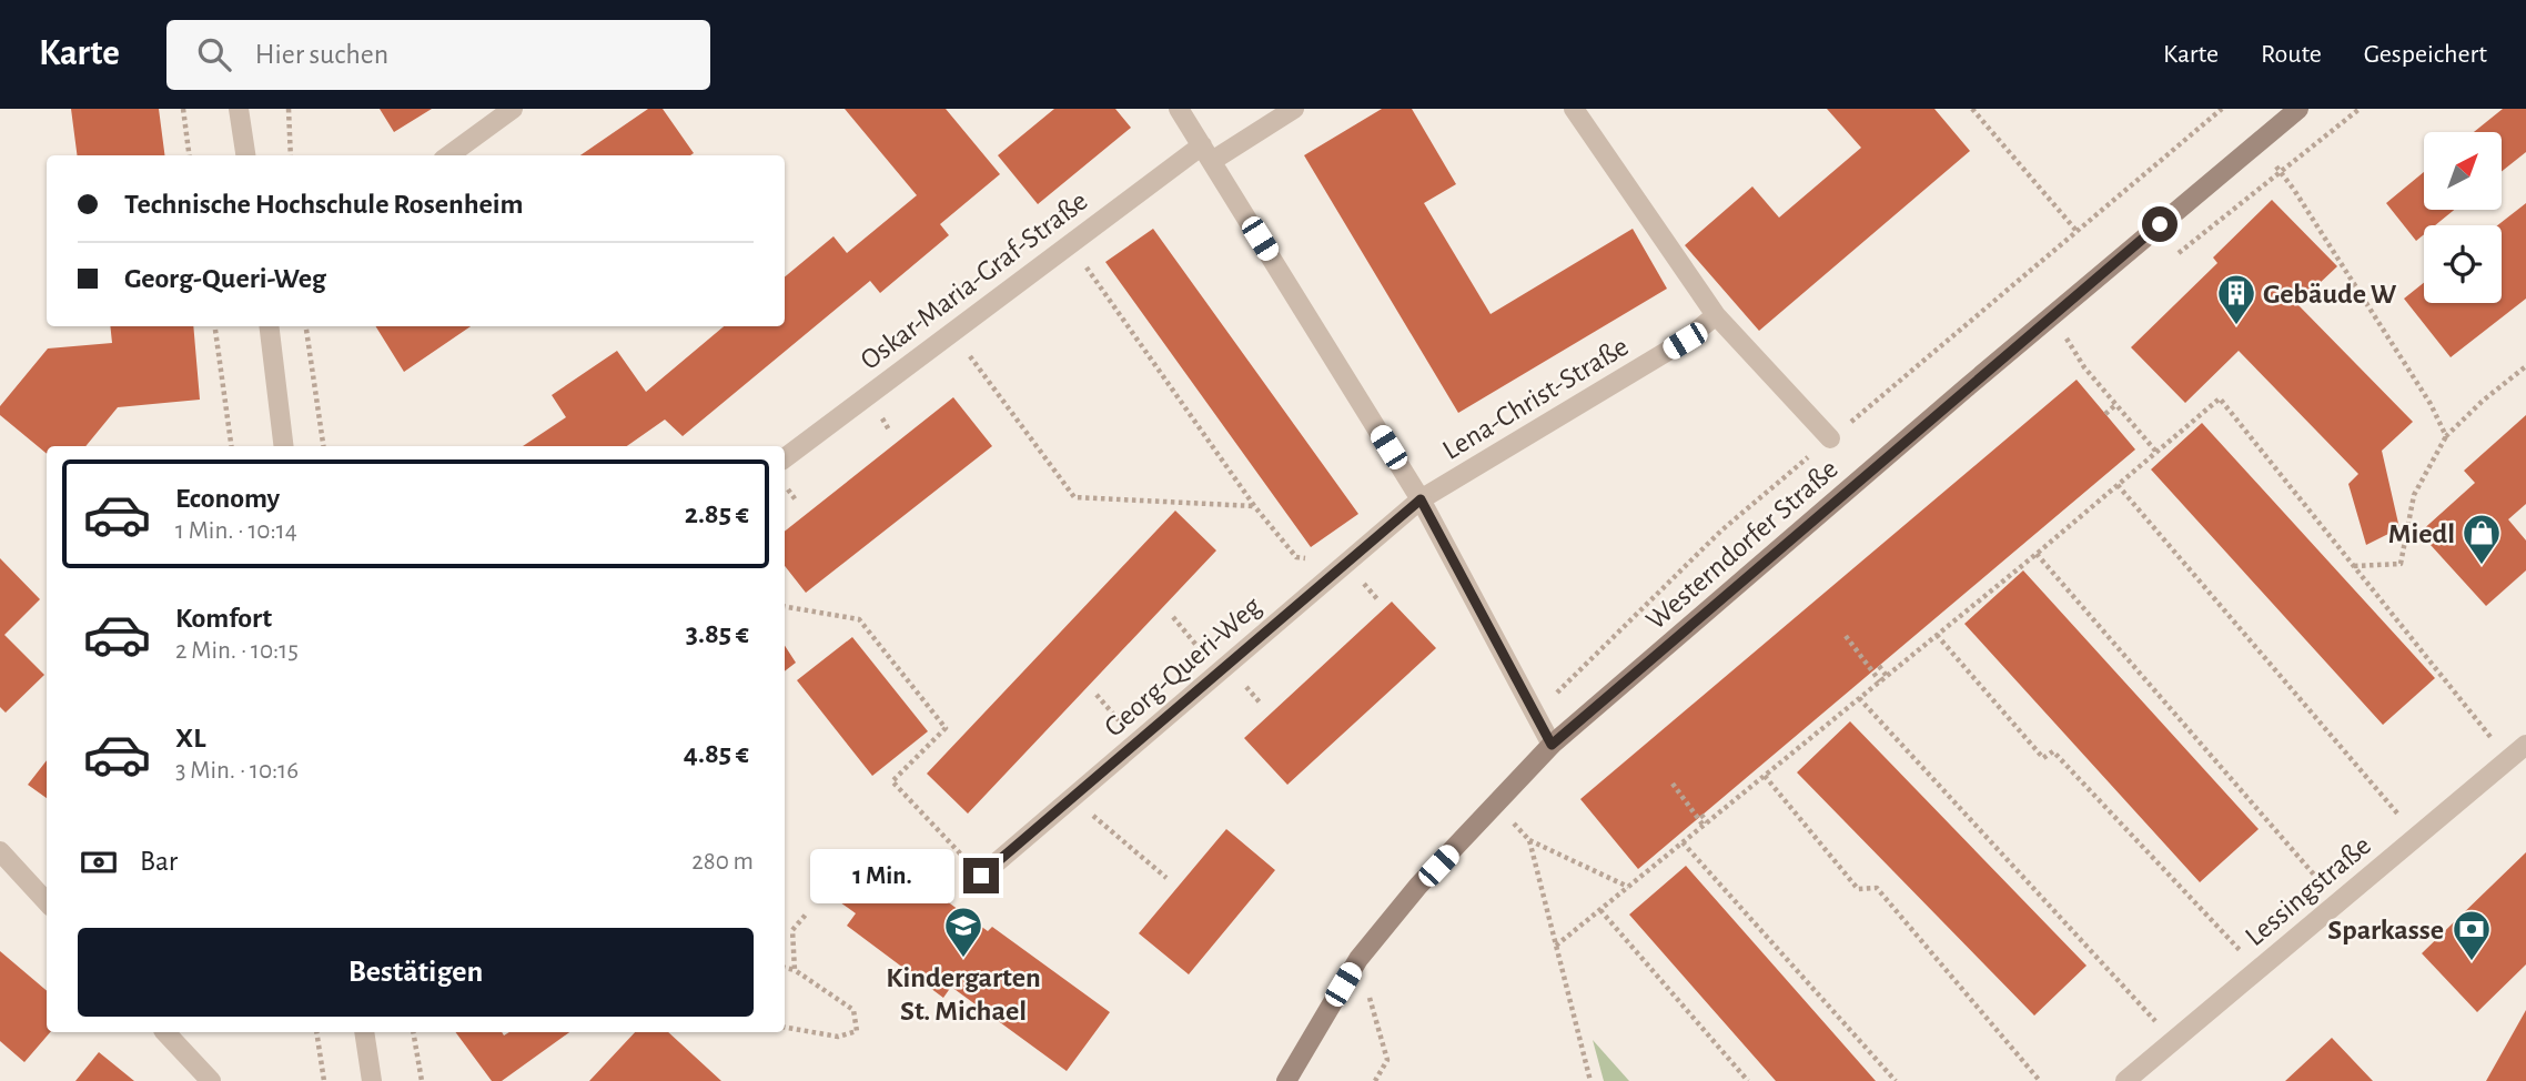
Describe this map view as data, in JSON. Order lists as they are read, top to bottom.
{
  "streets": {
    "main road": ["Westerndorfer Straße"],
    "street": [
      "Oskar-Maria-Graf-Straße",
      "Lena-Christ-Straße",
      "Georg-Queri-Weg",
      "Lessingstraße"
    ]
  },
  "crossings": [
    ["Lena-Christ-Straße", "Georg-Queri-Weg"]
  ],
  "places": {
    "building": ["Gebäude W"],
    "shop": ["Miedl"],
    "school or university": ["Kindergarten St. Michael"],
    "bank": ["Sparkasse"]
  },
  "north": "top right",
  "page": {
    "header": "Karte",
    "search": "Hier suchen",
    "nav": ["Karte", "Route", "Gespeichert"],
    "banner": ["Technische Hochschule Rosenheim", "Georg-Queri-Weg"],
    "list": [
      {
        "name": "Economy",
        "note": "1 Min. · 10:14",
        "value": "2.85 €"
      },
      {
        "name": "Komfort",
        "note": "2 Min. · 10:15",
        "value": "3.85 €"
      },
      {
        "name": "XL",
        "note": "3 Min. · 10:16",
        "value": "4.85 €"
      }
    ],
    "pay": ["Bar", "280 m"],
    "bubble": "1 Min.",
    "buttons": "Bestätigen"
  }
}
